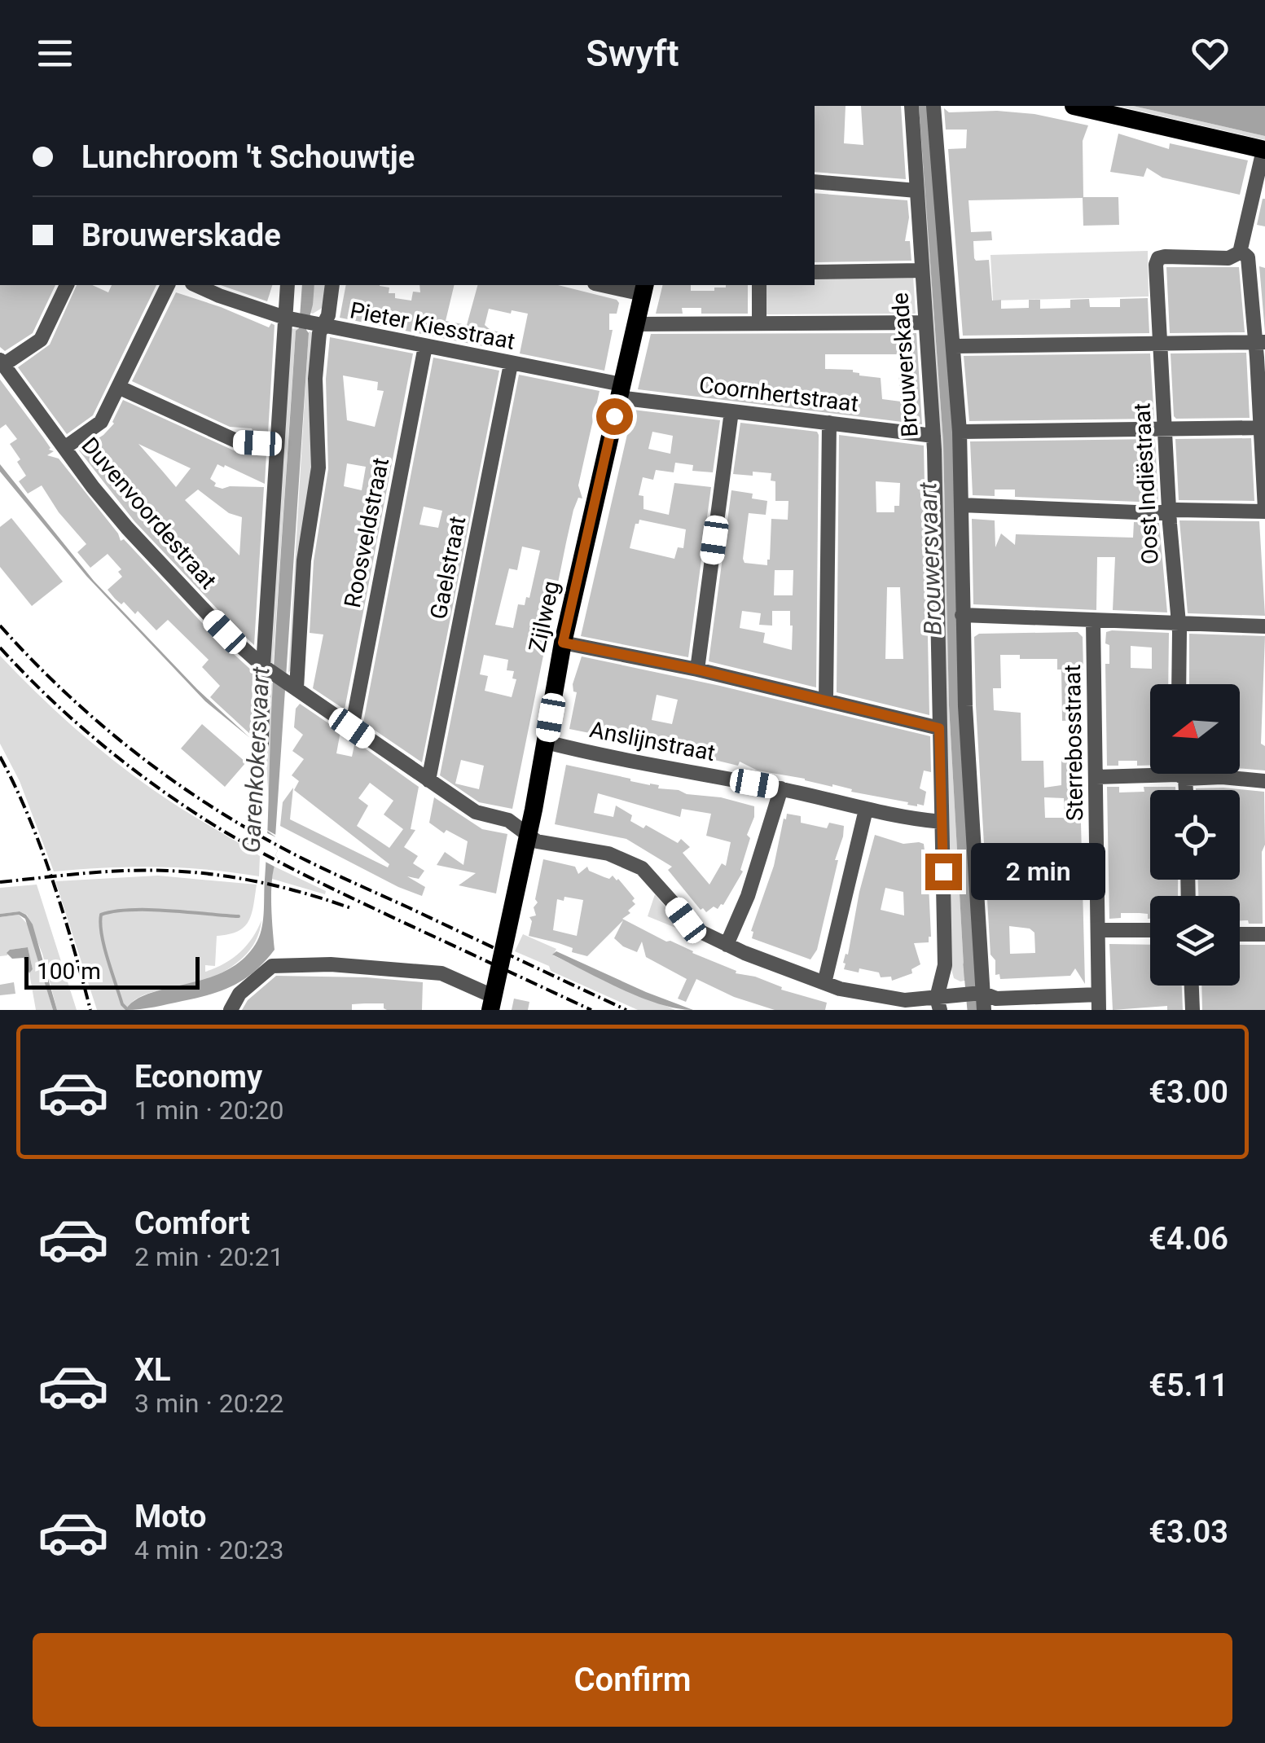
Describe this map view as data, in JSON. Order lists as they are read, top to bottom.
{
  "streets": {
    "main road": ["Zijlweg"],
    "street": [
      "Pieter Kiesstraat",
      "Brouwerskade",
      "Coornhertstraat",
      "Oost Indiëstraat",
      "Duvenvoordestraat",
      "Roosveldstraat",
      "Gaelstraat",
      "Anslijnstraat",
      "Sterrebosstraat"
    ]
  },
  "crossings": [
    ["Pieter Kiesstraat", "Coornhertstraat"],
    ["Pieter Kiesstraat", "Roosveldstraat"],
    ["Pieter Kiesstraat", "Gaelstraat"],
    ["Pieter Kiesstraat", "Zijlweg"],
    ["Brouwerskade", "Coornhertstraat"],
    ["Brouwerskade", "Duvenvoordestraat"],
    ["Brouwerskade", "Anslijnstraat"],
    ["Coornhertstraat", "Zijlweg"],
    ["Duvenvoordestraat", "Roosveldstraat"],
    ["Duvenvoordestraat", "Gaelstraat"],
    ["Duvenvoordestraat", "Zijlweg"],
    ["Duvenvoordestraat", "Sterrebosstraat"],
    ["Zijlweg", "Anslijnstraat"]
  ],
  "water": ["Brouwersvaart", "Garenkokersvaart"],
  "scale_bar": "100 m",
  "north": "left",
  "page": {
    "header": "Swyft",
    "banner": ["Lunchroom 't Schouwtje", "Brouwerskade"],
    "bubble": "2 min",
    "scale": "100 m",
    "list": [
      {
        "name": "Economy",
        "note": "1 min · 20:20",
        "value": "€3.00"
      },
      {
        "name": "Comfort",
        "note": "2 min · 20:21",
        "value": "€4.06"
      },
      {
        "name": "XL",
        "note": "3 min · 20:22",
        "value": "€5.11"
      },
      {
        "name": "Moto",
        "note": "4 min · 20:23",
        "value": "€3.03"
      }
    ],
    "buttons": "Confirm"
  }
}
